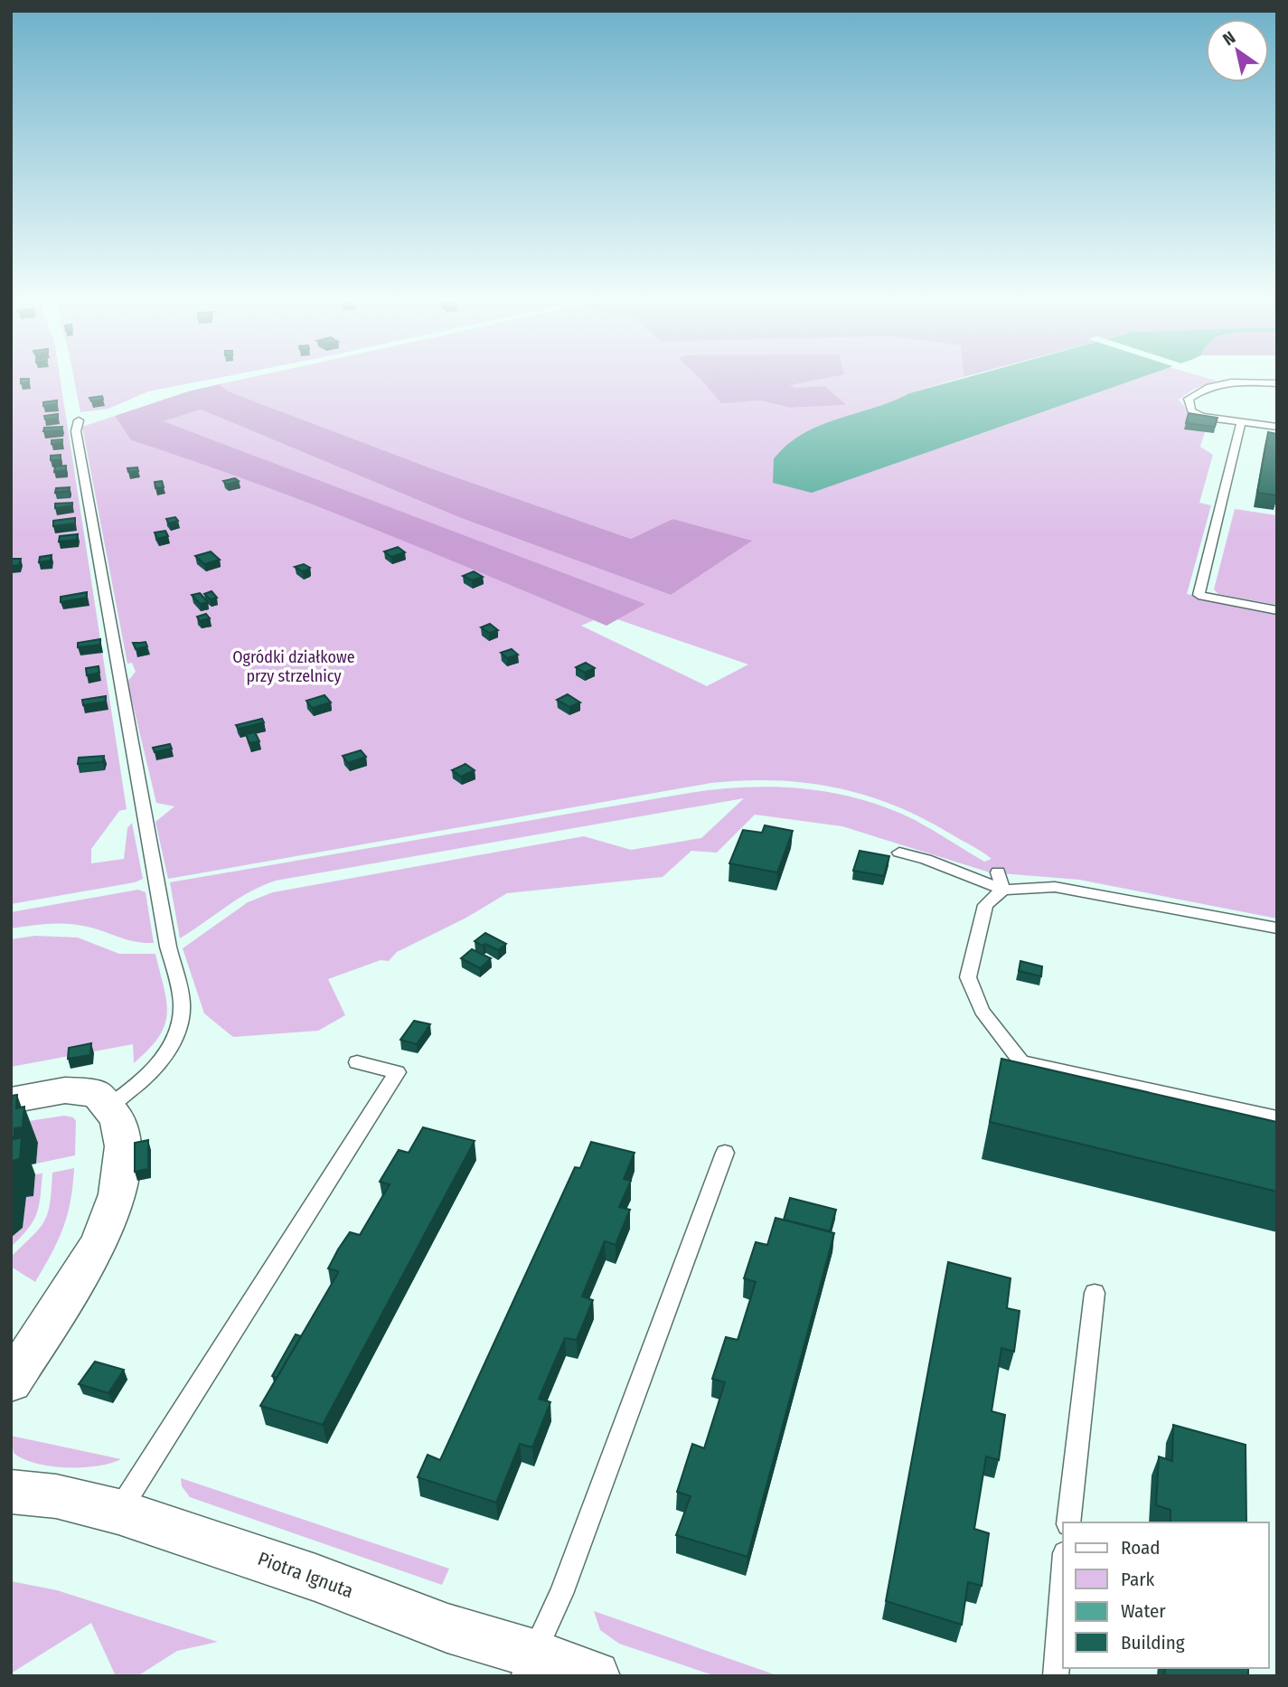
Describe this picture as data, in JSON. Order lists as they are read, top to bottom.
{
  "streets": {
    "street": ["Piotra Ignuta"]
  },
  "parks": ["Ogródki działkowe przy strzelnicy"],
  "legend": [
    "Road",
    "Park",
    "Water",
    "Building"
  ],
  "north": "top left"
}
